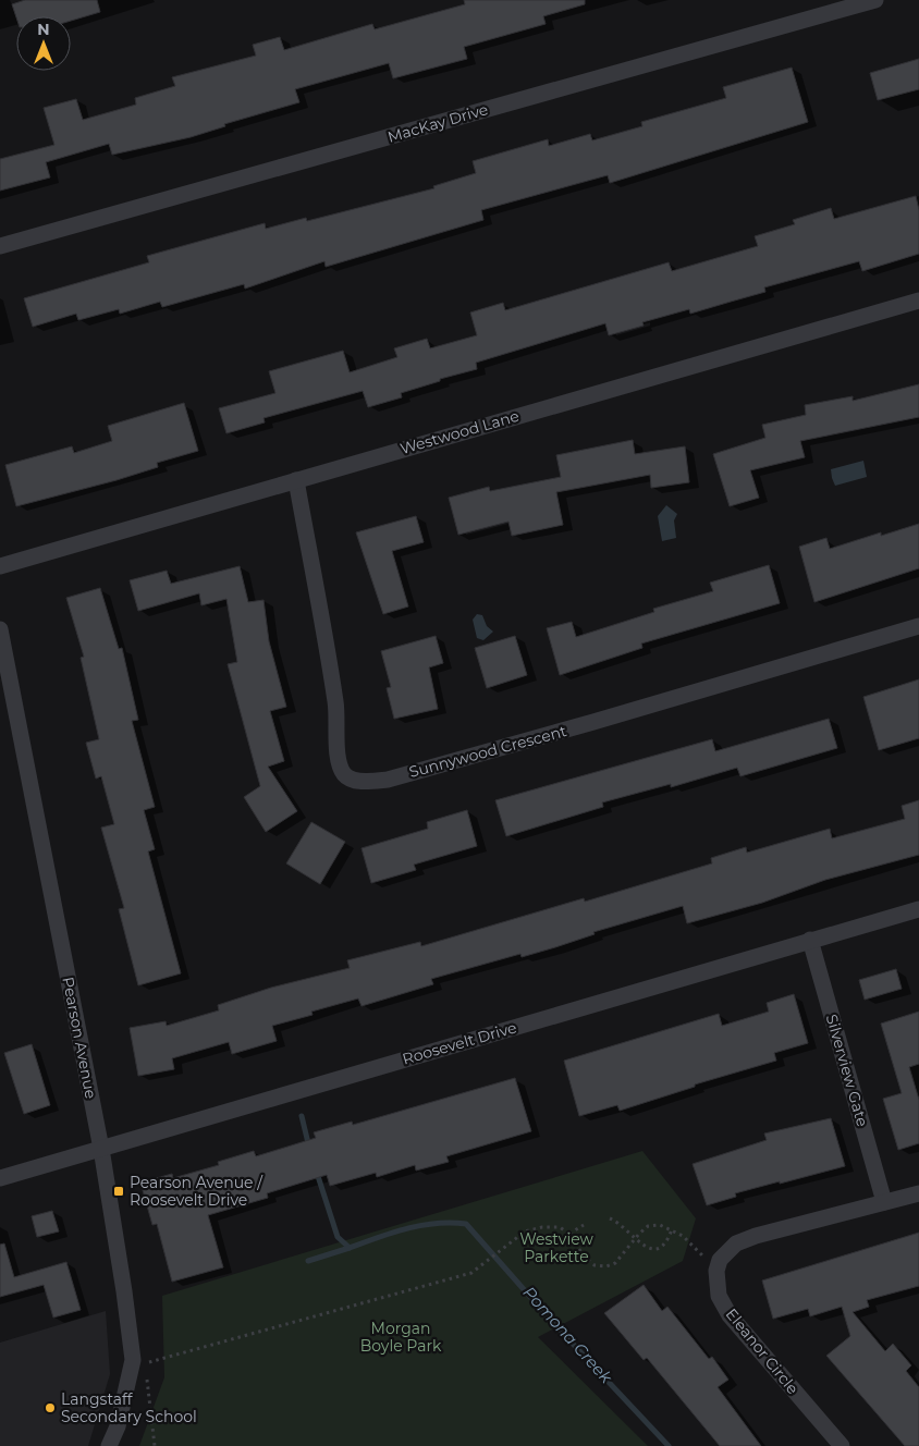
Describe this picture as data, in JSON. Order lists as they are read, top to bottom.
{
  "streets": {
    "street": [
      "MacKay Drive",
      "Westwood Lane",
      "Sunnywood Crescent",
      "Pearson Avenue",
      "Roosevelt Drive",
      "Silverview Gate",
      "Eleanor Circle"
    ]
  },
  "crossings": [
    ["Westwood Lane", "Sunnywood Crescent"],
    ["Pearson Avenue", "Roosevelt Drive"],
    ["Roosevelt Drive", "Silverview Gate"]
  ],
  "water": ["Pomona Creek"],
  "parks": ["Westview Parkette", "Morgan Boyle Park"],
  "places": {
    "transit": ["Pearson Avenue / Roosevelt Drive"],
    "other": ["Langstaff Secondary School"]
  },
  "north": "top"
}
